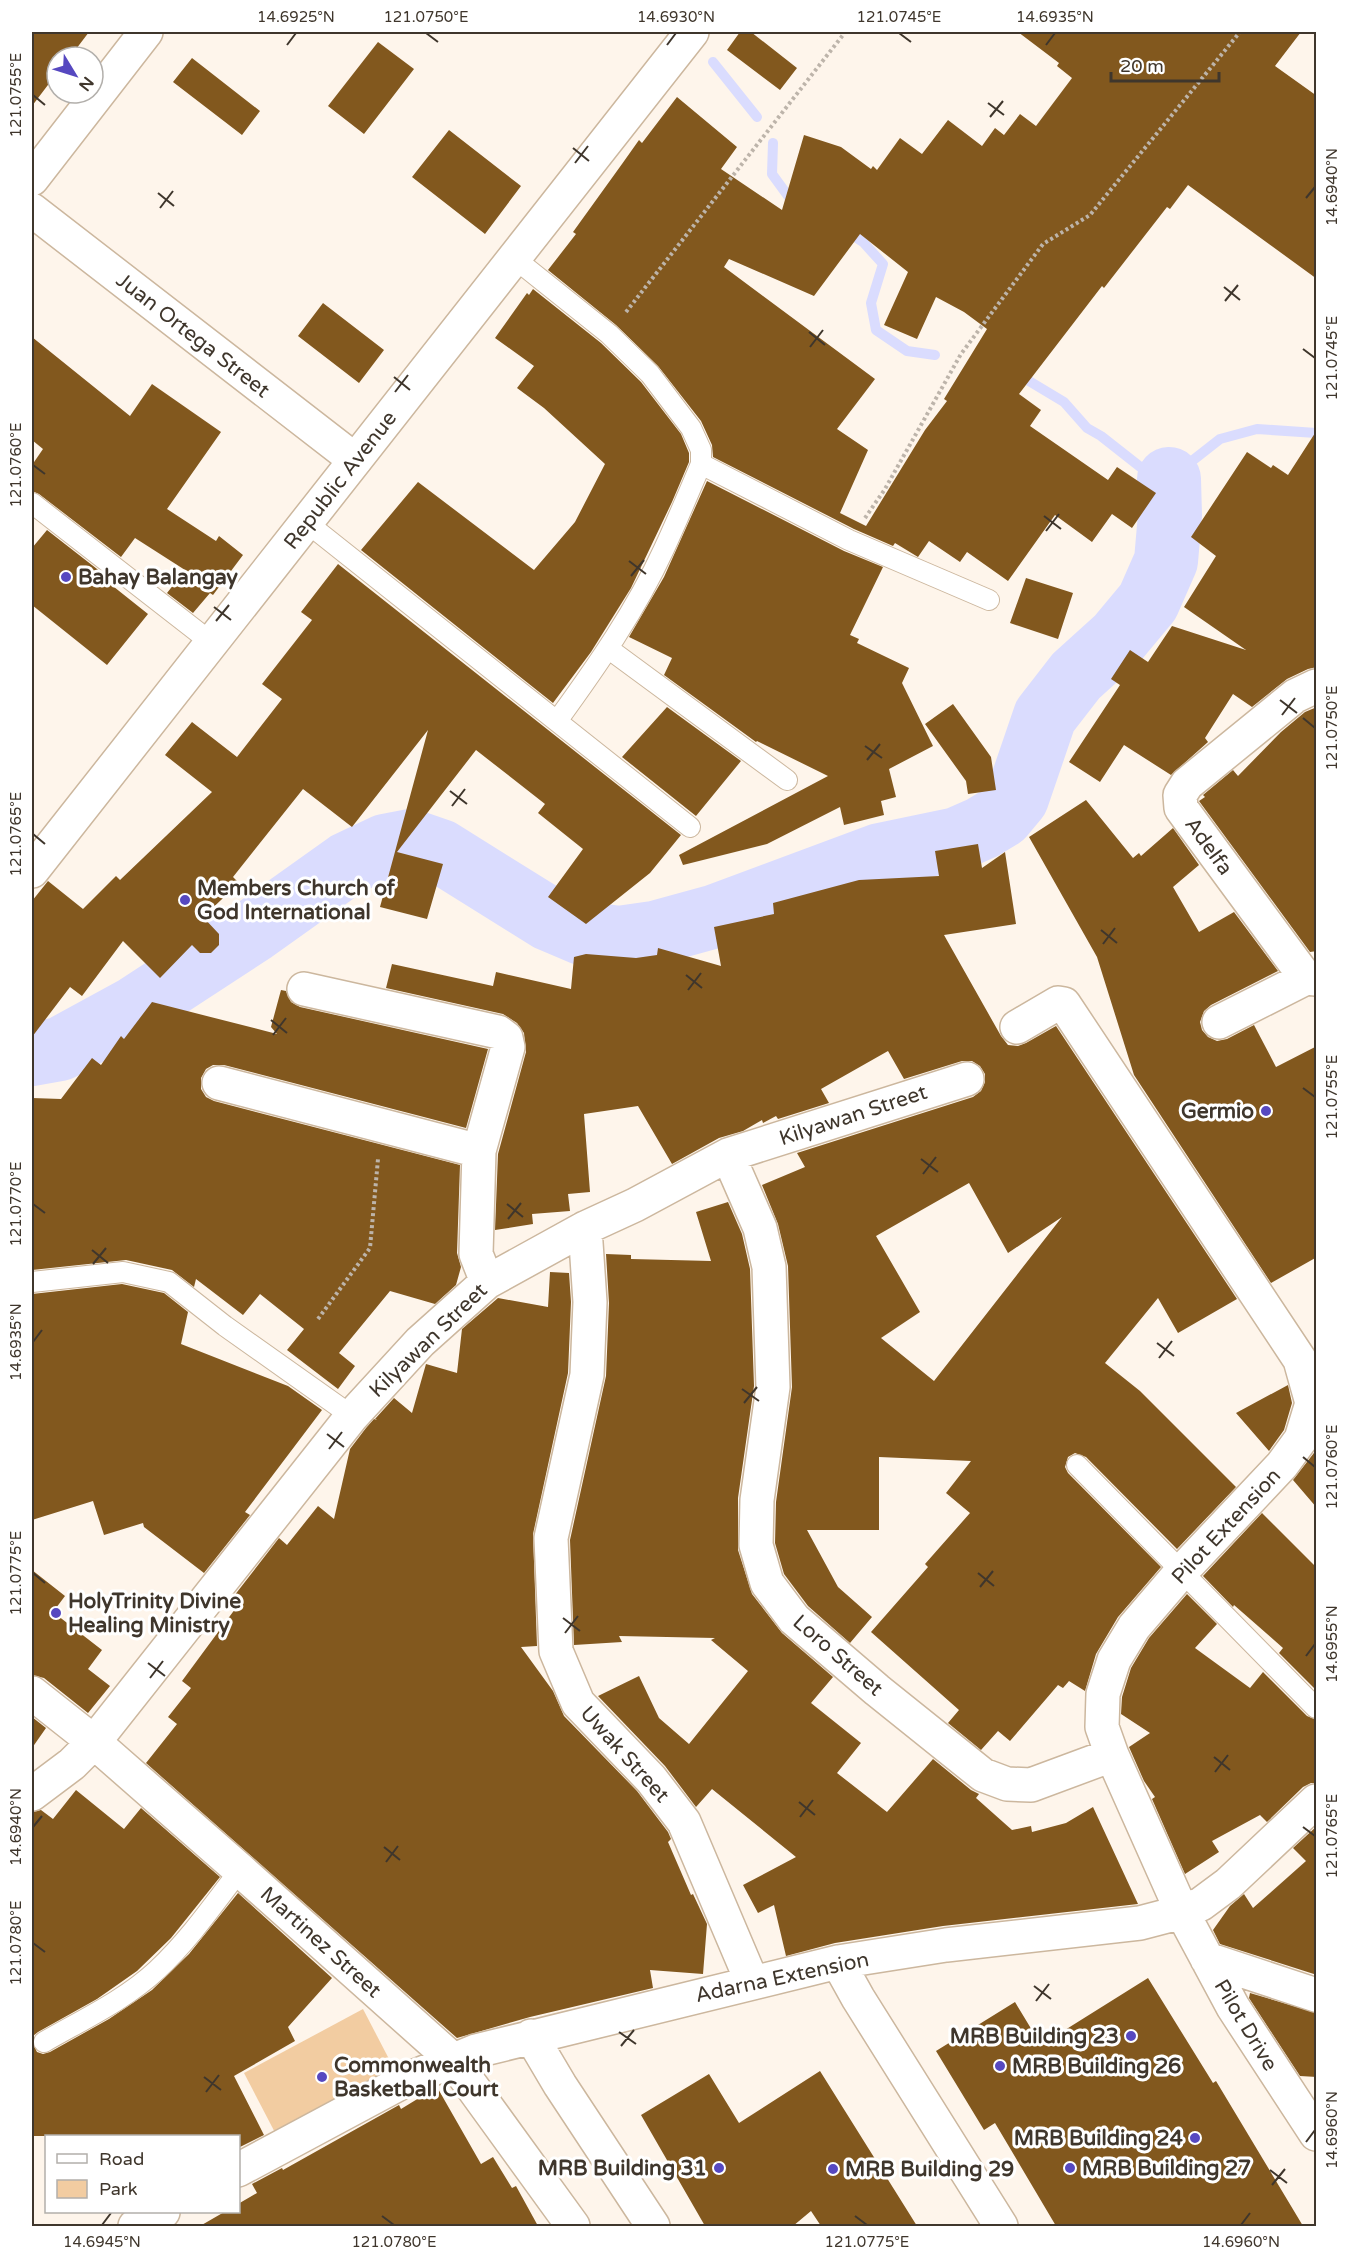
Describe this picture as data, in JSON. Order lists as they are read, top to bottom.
{
  "streets": {
    "street": [
      "Juan Ortega Street",
      "Republic Avenue",
      "Adelfa",
      "Kilyawan Street",
      "Pilot Extension",
      "Loro Street",
      "Uwak Street",
      "Martinez Street",
      "Adarna Extension",
      "Pilot Drive"
    ]
  },
  "crossings": [
    ["Juan Ortega Street", "Republic Avenue"],
    ["Kilyawan Street", "Loro Street"],
    ["Kilyawan Street", "Uwak Street"],
    ["Kilyawan Street", "Martinez Street"],
    ["Pilot Extension", "Loro Street"],
    ["Pilot Extension", "Adarna Extension"],
    ["Pilot Extension", "Pilot Drive"],
    ["Uwak Street", "Adarna Extension"],
    ["Martinez Street", "Adarna Extension"],
    ["Adarna Extension", "Pilot Drive"]
  ],
  "places": [
    "Bahay Balangay",
    "Members Church of God International",
    "Germio",
    "HolyTrinity Divine Healing Ministry",
    "MRB Building 23",
    "MRB Building 26",
    "Commonwealth Basketball Court",
    "MRB Building 24",
    "MRB Building 31",
    "MRB Building 27",
    "MRB Building 29"
  ],
  "legend": ["Road", "Park"],
  "scale_bar": "20 m",
  "north": "bottom right",
  "coordinates": [
    "14.6925°N",
    "121.0750°E",
    "14.6930°N",
    "121.0745°E",
    "14.6935°N",
    "121.0755°E",
    "14.6940°N",
    "121.0760°E",
    "121.0765°E",
    "121.0770°E",
    "121.0775°E",
    "14.6955°N",
    "121.0780°E",
    "14.6960°N",
    "14.6945°N"
  ]
}
